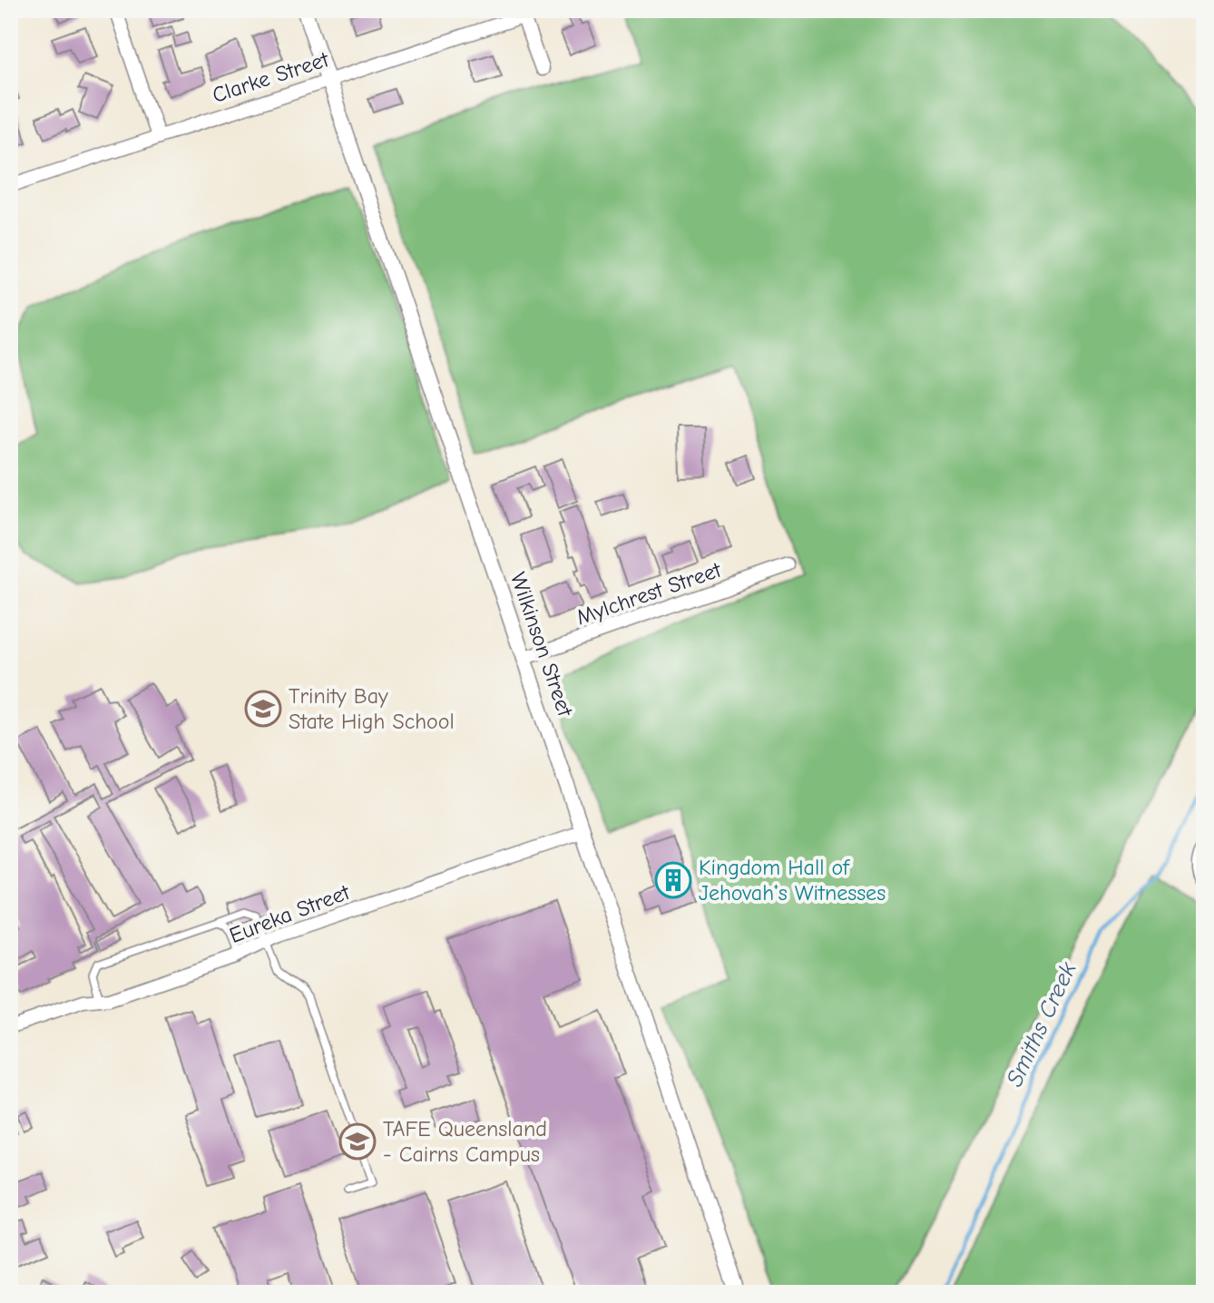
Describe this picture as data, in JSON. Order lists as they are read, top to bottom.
{
  "streets": {
    "street": [
      "Clarke Street",
      "Mylchrest Street",
      "Wilkinson Street",
      "Eureka Street"
    ]
  },
  "crossings": [
    ["Clarke Street", "Wilkinson Street"],
    ["Mylchrest Street", "Wilkinson Street"],
    ["Wilkinson Street", "Eureka Street"]
  ],
  "water": ["Smiths Creek"],
  "places": {
    "school or university": ["Trinity Bay State High School", "TAFE Queensland - Cairns Campus"],
    "building": ["Kingdom Hall of Jehovah's Witnesses"]
  }
}
